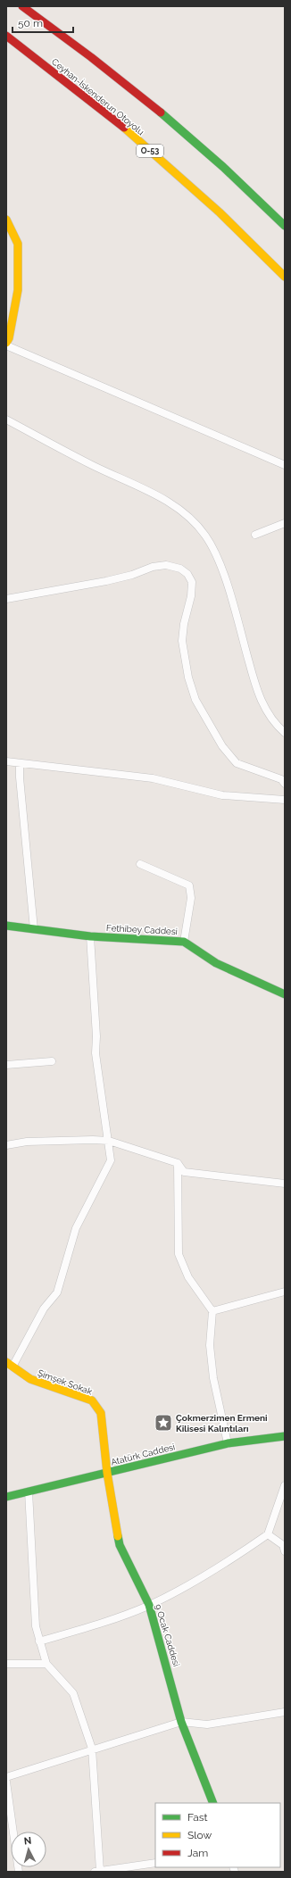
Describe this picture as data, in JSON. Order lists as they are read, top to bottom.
{
  "streets": {
    "main road": [
      "Ceyhan-İskenderun Otoyolu",
      "O-53",
      "Fethibey Caddesi",
      "Şimşek Sokak",
      "Atatürk Caddesi",
      "9 Ocak Caddesi"
    ]
  },
  "crossings": [
    ["Şimşek Sokak", "Atatürk Caddesi"],
    ["Şimşek Sokak", "9 Ocak Caddesi"],
    ["Atatürk Caddesi", "9 Ocak Caddesi"]
  ],
  "places": {
    "place": ["Çokmerzimen Ermeni Kilisesi Kalıntıları"]
  },
  "legend": ["Fast", "Slow", "Jam"],
  "scale_bar": "50 m",
  "north": "top"
}
